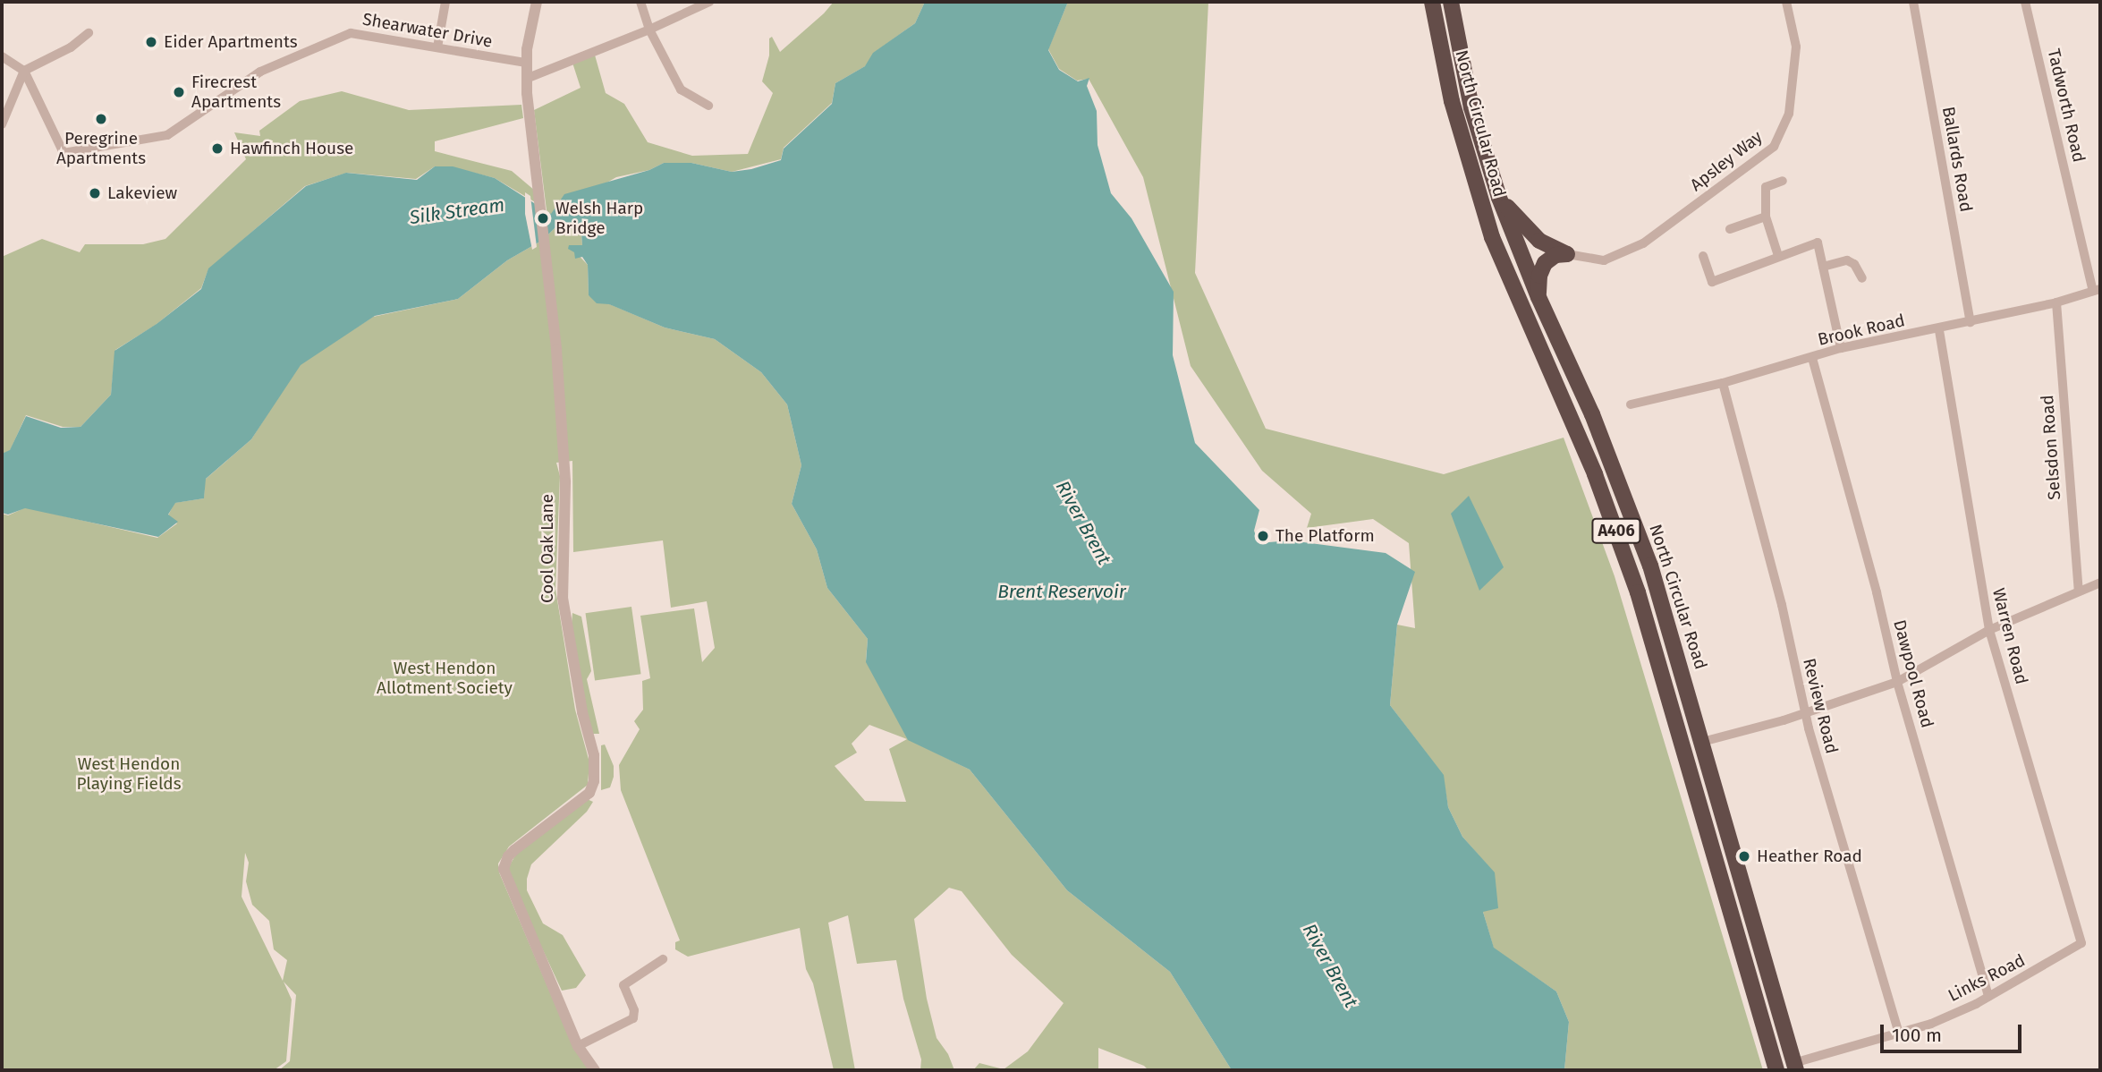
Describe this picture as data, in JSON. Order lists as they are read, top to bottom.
{
  "streets": {
    "highway": ["North Circular Road", "A406"],
    "street": [
      "Shearwater Drive",
      "Tadworth Road",
      "Ballards Road",
      "Apsley Way",
      "Brook Road",
      "Selsdon Road",
      "Cool Oak Lane",
      "Warren Road",
      "Dawpool Road",
      "Review Road",
      "Links Road"
    ]
  },
  "crossings": [
    ["Shearwater Drive", "Cool Oak Lane"],
    ["Tadworth Road", "Brook Road"],
    ["North Circular Road", "Links Road"],
    ["Ballards Road", "Brook Road"],
    ["Brook Road", "Selsdon Road"],
    ["Brook Road", "Warren Road"],
    ["Brook Road", "Dawpool Road"],
    ["Brook Road", "Review Road"],
    ["Warren Road", "Links Road"],
    ["Dawpool Road", "Links Road"],
    ["Review Road", "Links Road"]
  ],
  "water": ["Silk Stream", "River Brent", "Brent Reservoir"],
  "parks": ["West Hendon Allotment Society", "West Hendon Playing Fields"],
  "places": [
    "Eider Apartments",
    "Firecrest Apartments",
    "Peregrine Apartments",
    "Hawfinch House",
    "Lakeview",
    "Welsh Harp Bridge",
    "The Platform",
    "Heather Road"
  ],
  "scale_bar": "100 m"
}
